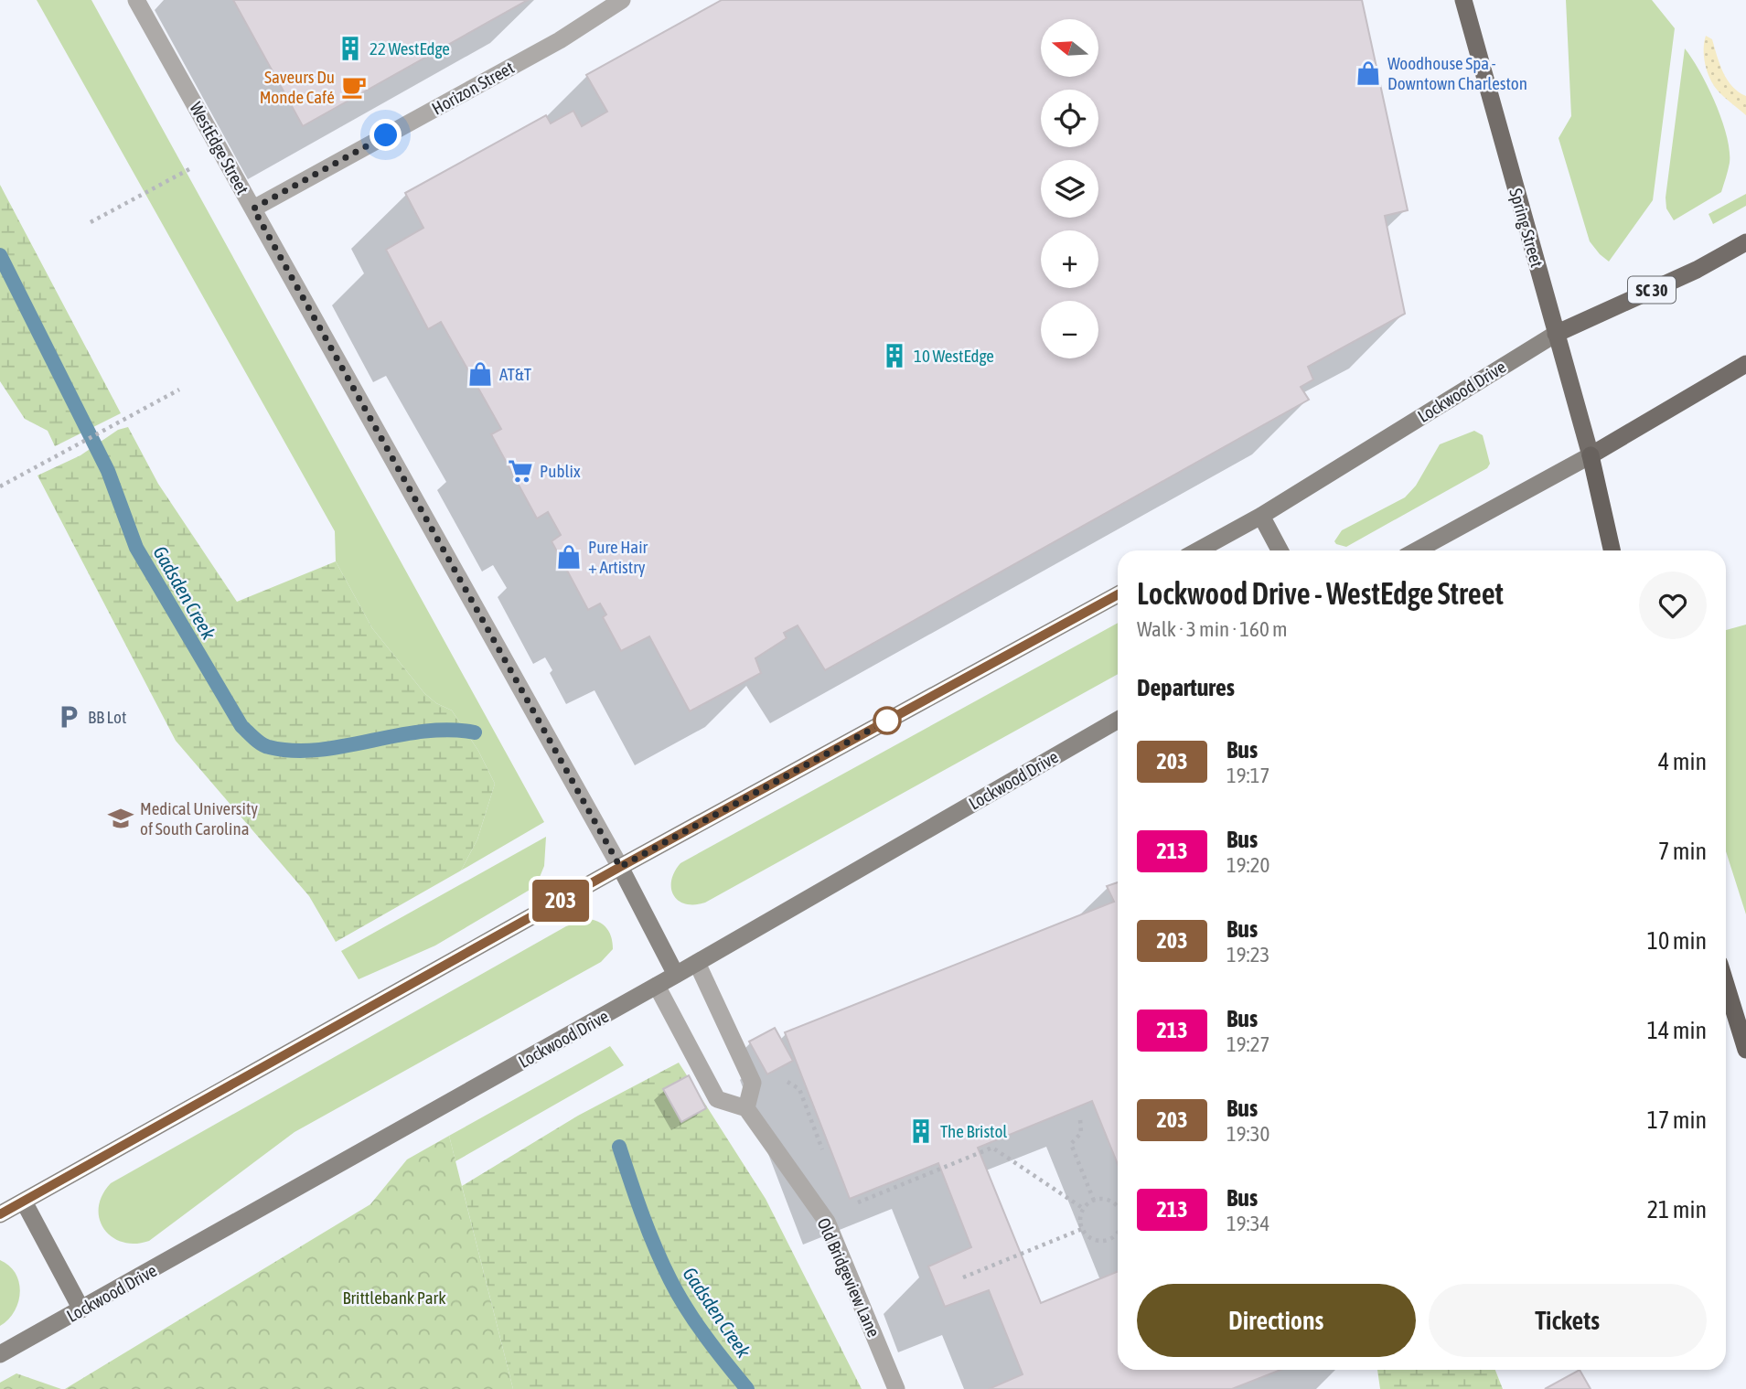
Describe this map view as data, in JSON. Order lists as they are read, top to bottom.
{
  "streets": {
    "main road": ["Spring Street", "SC 30", "Lockwood Drive"],
    "street": ["Horizon Street", "WestEdge Street", "Old Bridgeview Lane"]
  },
  "crossings": [
    ["Horizon Street", "WestEdge Street"],
    ["Spring Street", "Lockwood Drive"]
  ],
  "water": ["Gadsden Creek"],
  "parks": ["Brittlebank Park"],
  "places": {
    "building": ["22 WestEdge", "10 WestEdge", "The Bristol"],
    "shop": ["Woodhouse Spa - Downtown Charleston", "AT&T", "Pure Hair + Artistry"],
    "cafe": ["Saveurs Du Monde Café"],
    "supermarket": ["Publix"],
    "parking": ["BB Lot"],
    "school or university": ["Medical University of South Carolina"]
  },
  "lines": ["bus line 203"],
  "north": "left",
  "page": {
    "on_map": "203",
    "map_buttons": ["+", "−"],
    "heading": [
      ["Lockwood Drive - WestEdge Street", "Walk · 3 min · 160 m"],
      "Departures"
    ],
    "list": [
      {
        "mark": "203",
        "name": "Bus",
        "note": "19:17",
        "value": "4 min"
      },
      {
        "mark": "213",
        "name": "Bus",
        "note": "19:20",
        "value": "7 min"
      },
      {
        "mark": "203",
        "name": "Bus",
        "note": "19:23",
        "value": "10 min"
      },
      {
        "mark": "213",
        "name": "Bus",
        "note": "19:27",
        "value": "14 min"
      },
      {
        "mark": "203",
        "name": "Bus",
        "note": "19:30",
        "value": "17 min"
      },
      {
        "mark": "213",
        "name": "Bus",
        "note": "19:34",
        "value": "21 min"
      }
    ],
    "buttons": ["Directions", "Tickets"]
  }
}
